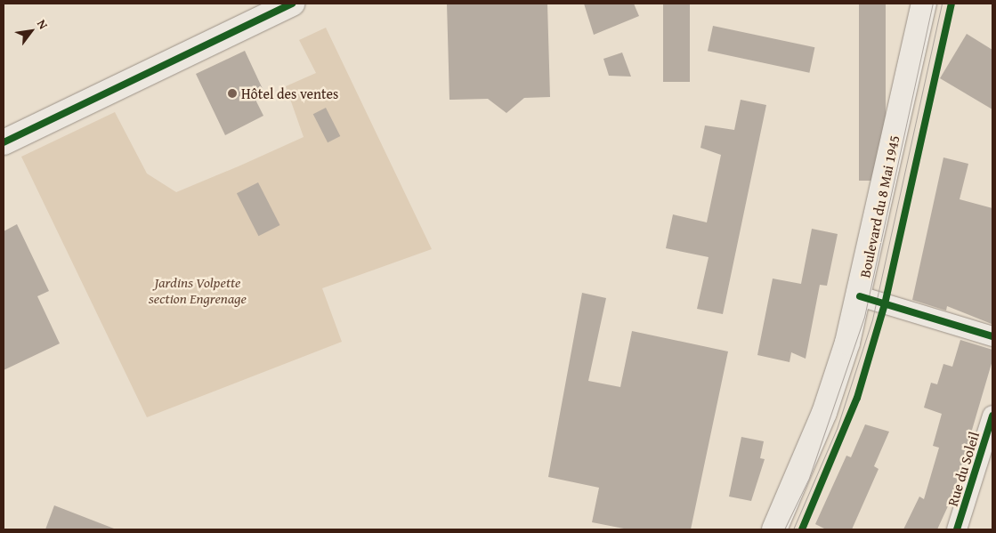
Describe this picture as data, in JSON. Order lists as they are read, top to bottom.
{
  "streets": {
    "main road": ["Boulevard du 8 Mai 1945"],
    "street": ["Rue du Soleil"]
  },
  "parks": ["Jardins Volpette section Engrenage"],
  "places": ["Hôtel des ventes"],
  "north": "top right"
}
